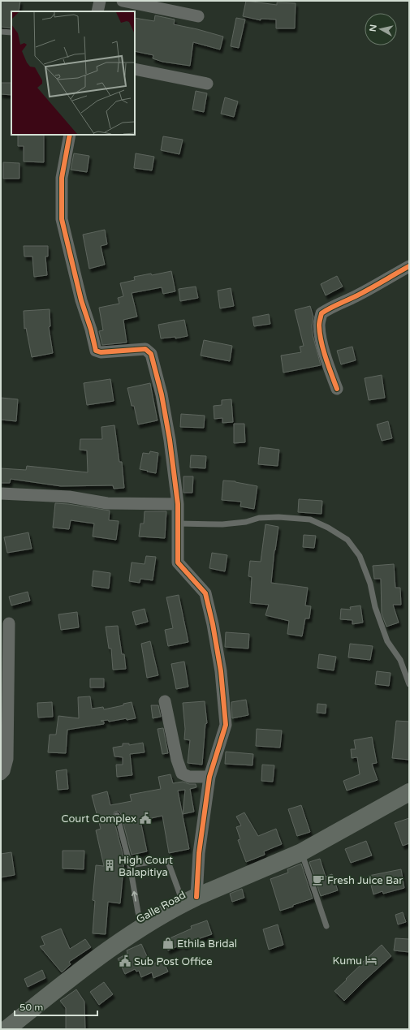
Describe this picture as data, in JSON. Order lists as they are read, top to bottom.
{
  "streets": {
    "highway": ["Galle Road"]
  },
  "places": {
    "public building": ["Court Complex", "Sub Post Office"],
    "building": ["High Court Balapitiya"],
    "cafe": ["Fresh Juice Bar"],
    "shop": ["Ethila Bridal"],
    "hotel": ["Kumu"]
  },
  "scale_bar": "50 m",
  "north": "left"
}
